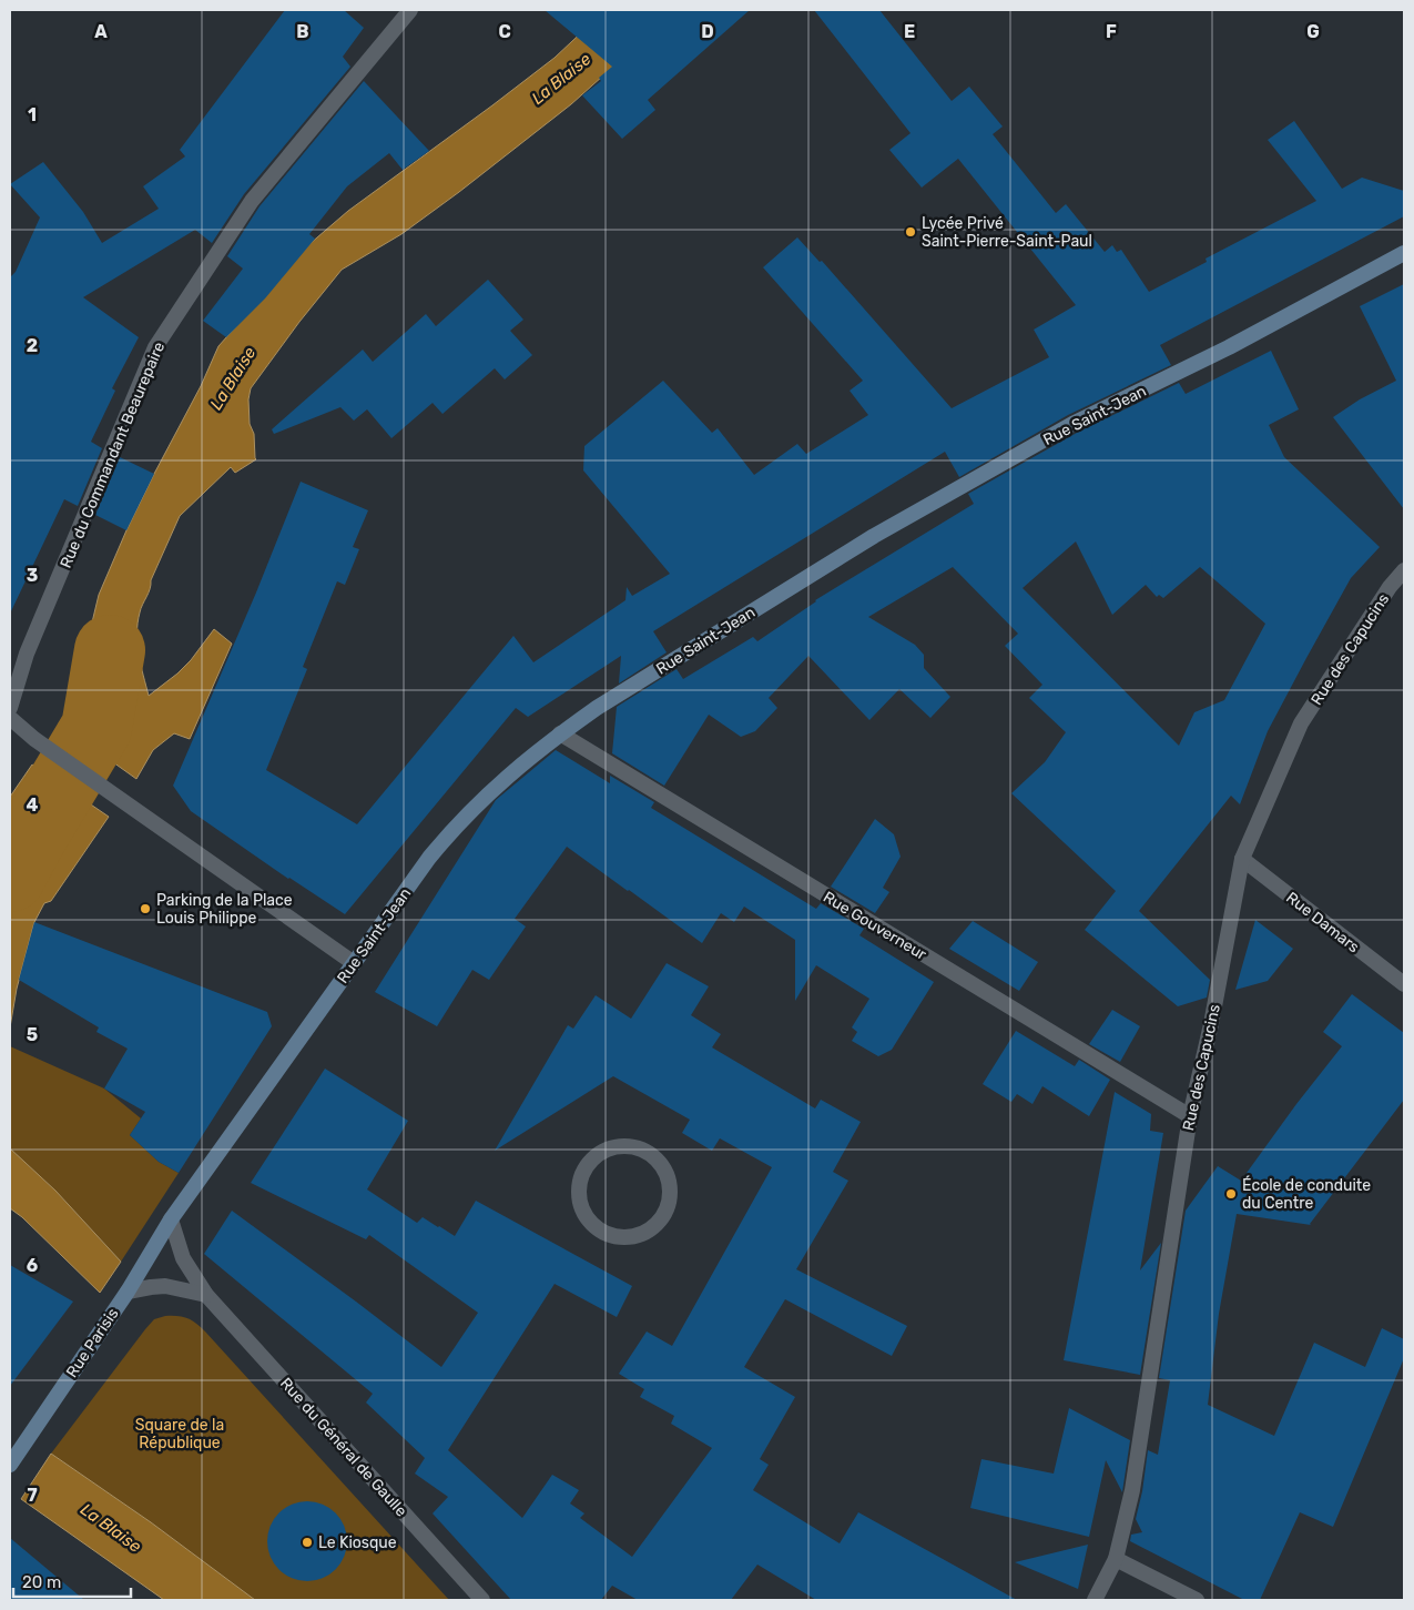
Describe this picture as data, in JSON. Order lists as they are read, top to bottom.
{
  "streets": {
    "main road": ["Rue Saint-Jean", "Rue Parisis"],
    "street": [
      "Rue du Commandant Beaurepaire",
      "Rue des Capucins",
      "Rue Damars",
      "Rue Gouverneur",
      "Rue du Général de Gaulle"
    ]
  },
  "crossings": [
    ["Rue Saint-Jean", "Rue Gouverneur"],
    ["Rue Saint-Jean", "Rue Parisis"],
    ["Rue Saint-Jean", "Rue du Général de Gaulle"],
    ["Rue des Capucins", "Rue Damars"],
    ["Rue des Capucins", "Rue Gouverneur"],
    ["Rue Parisis", "Rue du Général de Gaulle"]
  ],
  "water": ["La Blaise"],
  "parks": ["Square de la République"],
  "places": [
    "Lycée Privé Saint-Pierre-Saint-Paul",
    "Parking de la Place Louis Philippe",
    "École de conduite du Centre",
    "Le Kiosque"
  ],
  "scale_bar": "20 m",
  "grid": {
    "columns": [
      "A",
      "B",
      "C",
      "D",
      "E",
      "F",
      "G"
    ],
    "rows": [
      "1",
      "2",
      "3",
      "4",
      "5",
      "6",
      "7"
    ]
  }
}
